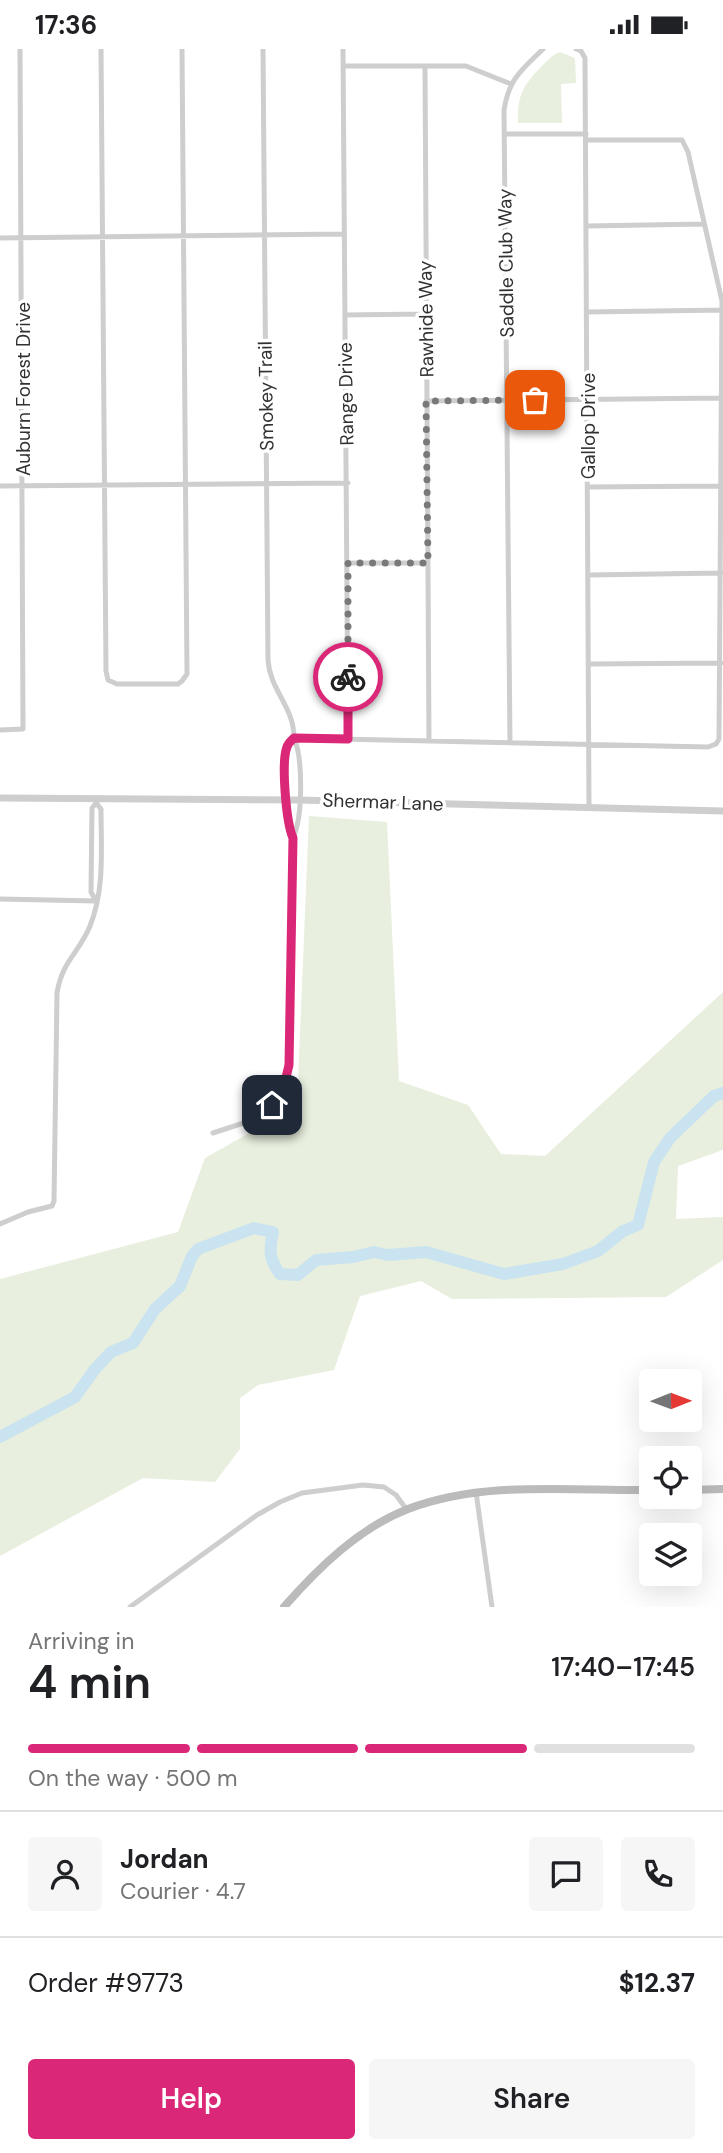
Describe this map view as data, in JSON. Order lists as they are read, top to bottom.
{
  "streets": {
    "street": [
      "Saddle Club Way",
      "Rawhide Way",
      "Auburn Forest Drive",
      "Range Drive",
      "Smokey Trail",
      "Gallop Drive",
      "Shermar Lane"
    ]
  },
  "crossings": [
    ["Smokey Trail", "Shermar Lane"],
    ["Gallop Drive", "Shermar Lane"]
  ],
  "north": "right",
  "page": {
    "status": "17:36",
    "heading": ["4 min", "Arriving in", "17:40–17:45"],
    "panel": [
      "Jordan",
      "Courier · 4.7",
      "Order #9773",
      "$12.37"
    ],
    "bar": "On the way · 500 m",
    "buttons": ["Help", "Share"]
  }
}
